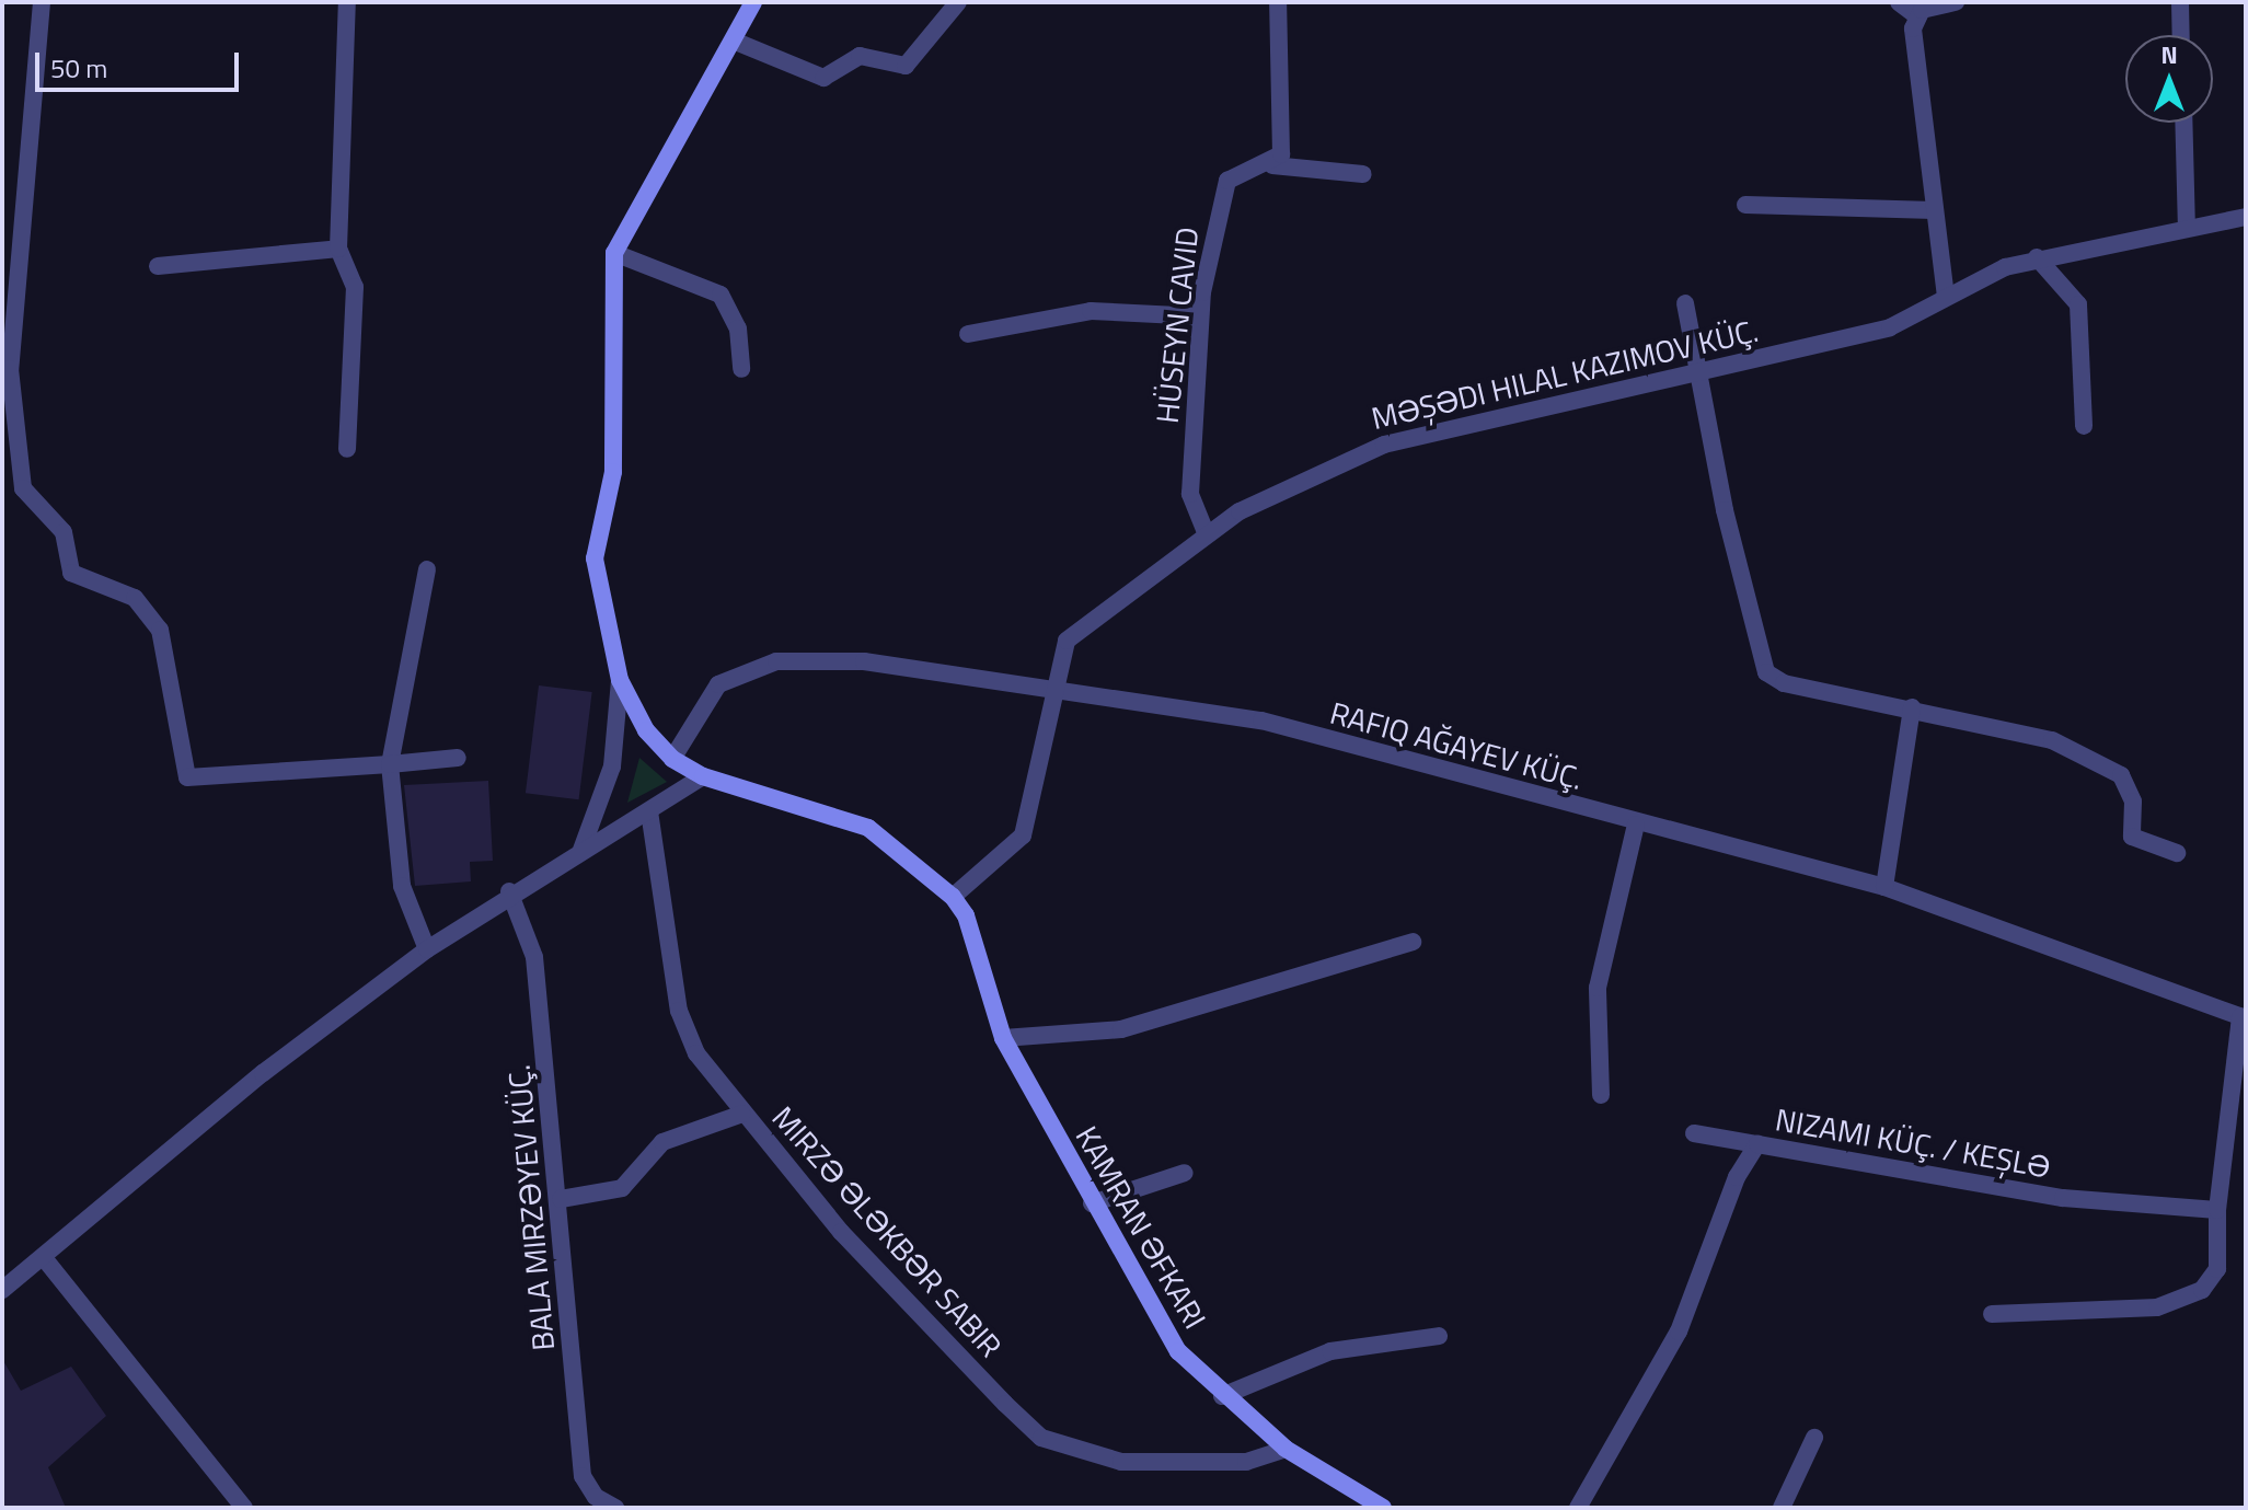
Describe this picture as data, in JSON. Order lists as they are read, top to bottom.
{
  "streets": {
    "street": [
      "HÜSEYN CAVID",
      "RAFIQ AĞAYEV KÜÇ.",
      "NIZAMI KÜÇ. / KEŞLƏ",
      "BALA MIRZƏYEV KÜÇ.",
      "KAMRAN ƏFKARI",
      "MIRZƏ ƏLƏKBƏR SABIR"
    ]
  },
  "crossings": [
    ["KAMRAN ƏFKARI", "MIRZƏ ƏLƏKBƏR SABIR"]
  ],
  "scale_bar": "50 m",
  "north": "top"
}
